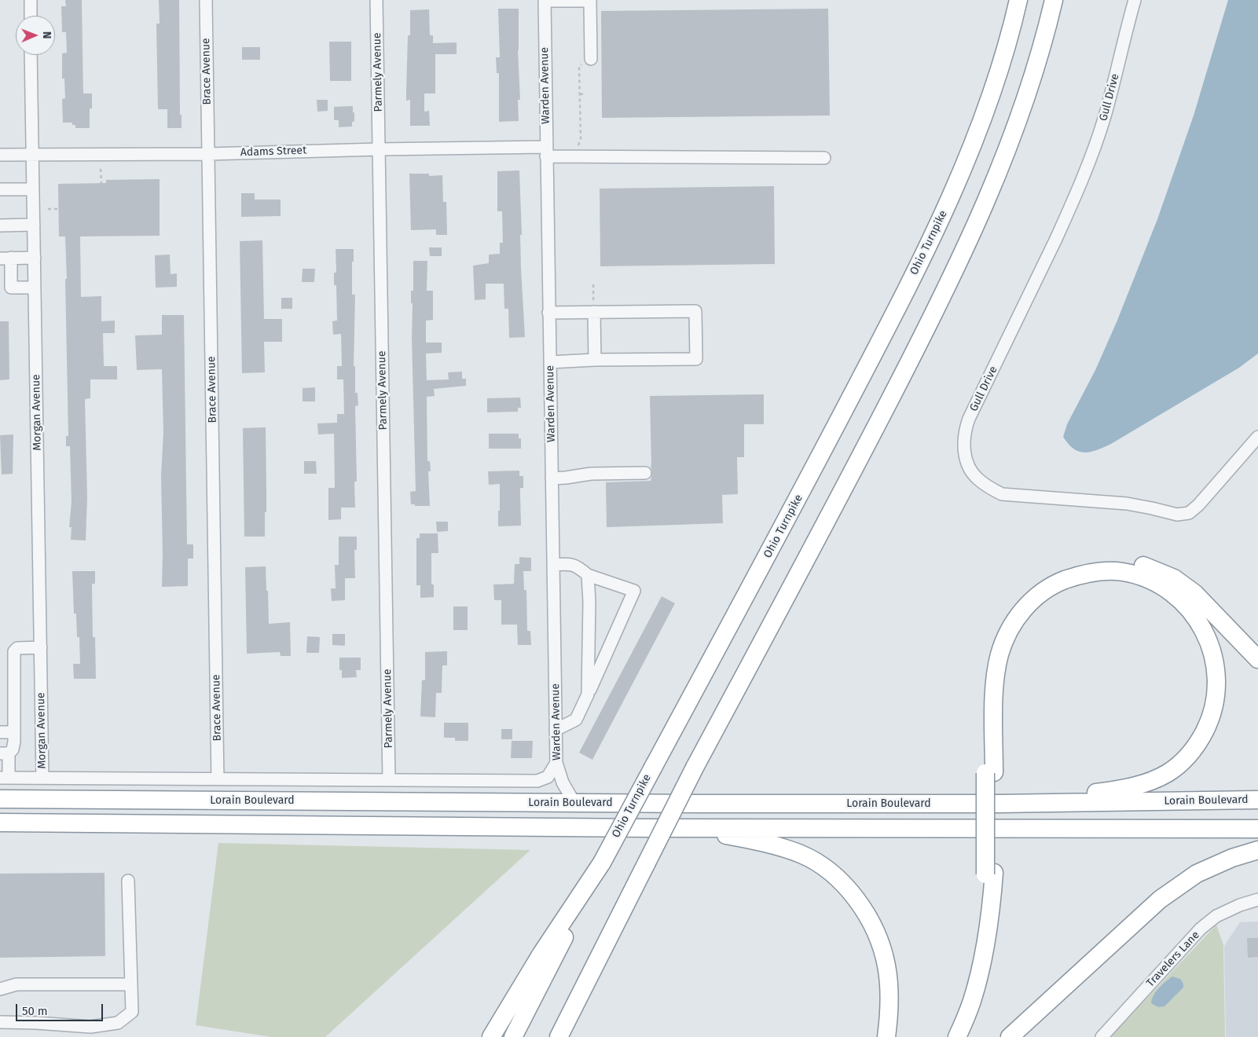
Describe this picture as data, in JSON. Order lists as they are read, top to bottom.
{
  "streets": {
    "highway": ["Ohio Turnpike", "Lorain Boulevard"],
    "street": [
      "Brace Avenue",
      "Parmely Avenue",
      "Warden Avenue",
      "Gull Drive",
      "Adams Street",
      "Morgan Avenue",
      "Travelers Lane"
    ]
  },
  "crossings": [
    ["Brace Avenue", "Adams Street"],
    ["Brace Avenue", "Lorain Boulevard"],
    ["Parmely Avenue", "Adams Street"],
    ["Parmely Avenue", "Lorain Boulevard"],
    ["Warden Avenue", "Adams Street"],
    ["Warden Avenue", "Lorain Boulevard"],
    ["Adams Street", "Morgan Avenue"],
    ["Morgan Avenue", "Lorain Boulevard"]
  ],
  "scale_bar": "50 m",
  "north": "right"
}
